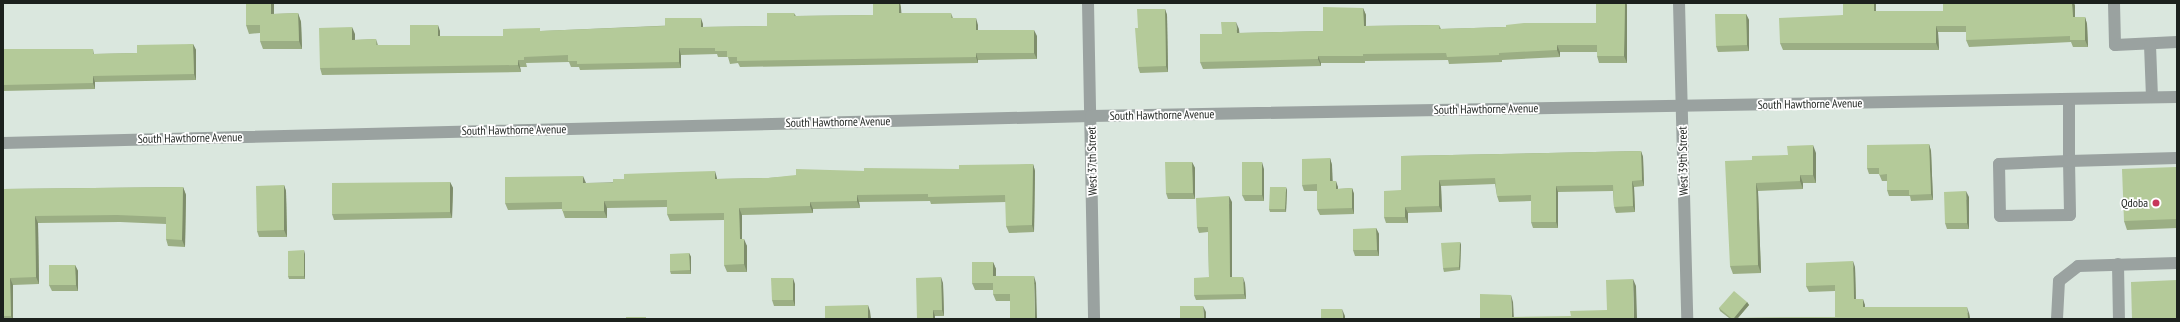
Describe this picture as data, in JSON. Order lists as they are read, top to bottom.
{
  "streets": {
    "street": ["South Hawthorne Avenue", "West 37th Street", "West 39th Street"]
  },
  "crossings": [
    ["South Hawthorne Avenue", "West 37th Street"],
    ["South Hawthorne Avenue", "West 39th Street"]
  ],
  "places": ["Qdoba"]
}
